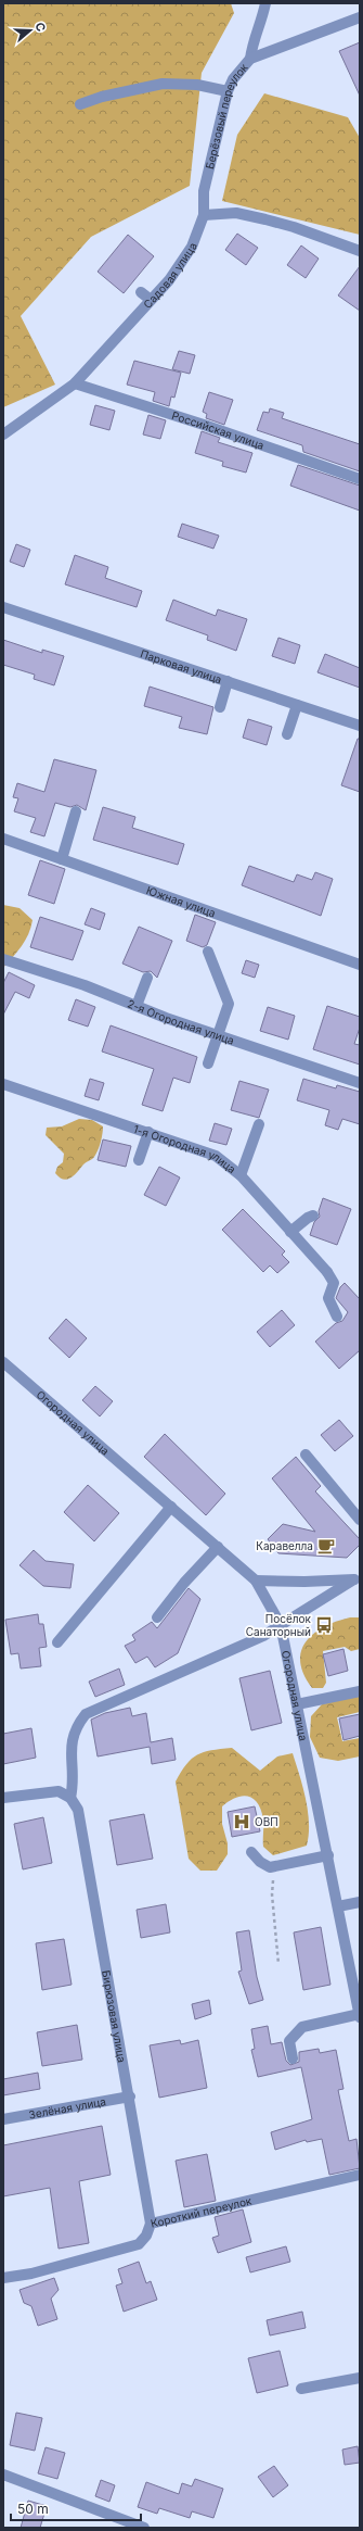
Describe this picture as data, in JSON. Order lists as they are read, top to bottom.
{
  "streets": {
    "street": [
      "Берёзовый переулок",
      "Садовая улица",
      "Российская улица",
      "Парковая улица",
      "Южная улица",
      "2-я Огородная улица",
      "1-я Огородная улица",
      "Огородная улица",
      "Бирюзовая улица",
      "Зелёная улица",
      "Короткий переулок"
    ]
  },
  "crossings": [
    ["Берёзовый переулок", "Садовая улица"],
    ["Садовая улица", "Российская улица"],
    ["Бирюзовая улица", "Зелёная улица"],
    ["Бирюзовая улица", "Короткий переулок"]
  ],
  "places": {
    "cafe": ["Каравелла"],
    "bus stop": ["Посёлок Санаторный"],
    "hospital": ["ОВП"]
  },
  "scale_bar": "50 m",
  "north": "right"
}
